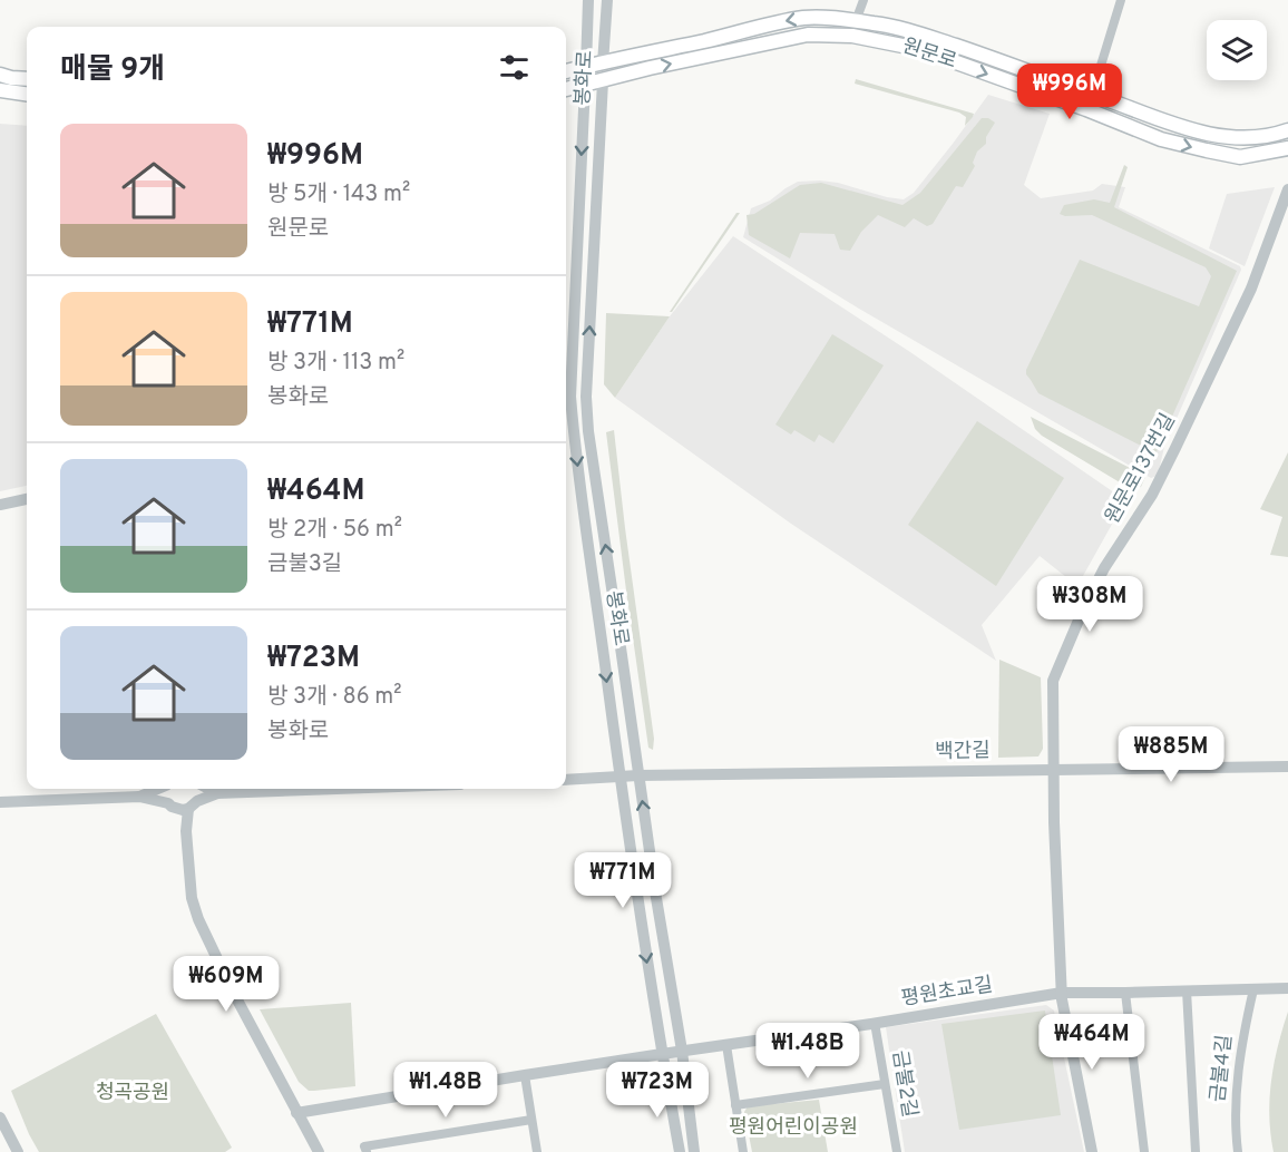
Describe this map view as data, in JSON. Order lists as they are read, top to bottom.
{
  "streets": {
    "main road": ["원문로", "봉화로"],
    "street": [
      "원문로137번길",
      "백간길",
      "평원초교길",
      "금불4길",
      "금불2길"
    ]
  },
  "crossings": [
    ["원문로", "봉화로"],
    ["봉화로", "백간길"],
    ["봉화로", "평원초교길"],
    ["원문로137번길", "백간길"],
    ["원문로137번길", "평원초교길"],
    ["평원초교길", "금불4길"],
    ["평원초교길", "금불2길"]
  ],
  "parks": ["청곡공원", "평원어린이공원"],
  "page": {
    "heading": "매물 9개",
    "price": [
      "₩996M",
      "₩308M",
      "₩885M",
      "₩771M",
      "₩609M",
      "₩464M",
      "₩1.48B",
      "₩1.48B",
      "₩723M"
    ],
    "list": [
      {
        "name": "₩996M",
        "note": "방 5개 · 143 m² · 원문로"
      },
      {
        "name": "₩771M",
        "note": "방 3개 · 113 m² · 봉화로"
      },
      {
        "name": "₩464M",
        "note": "방 2개 · 56 m² · 금불3길"
      },
      {
        "name": "₩723M",
        "note": "방 3개 · 86 m² · 봉화로"
      }
    ]
  }
}
